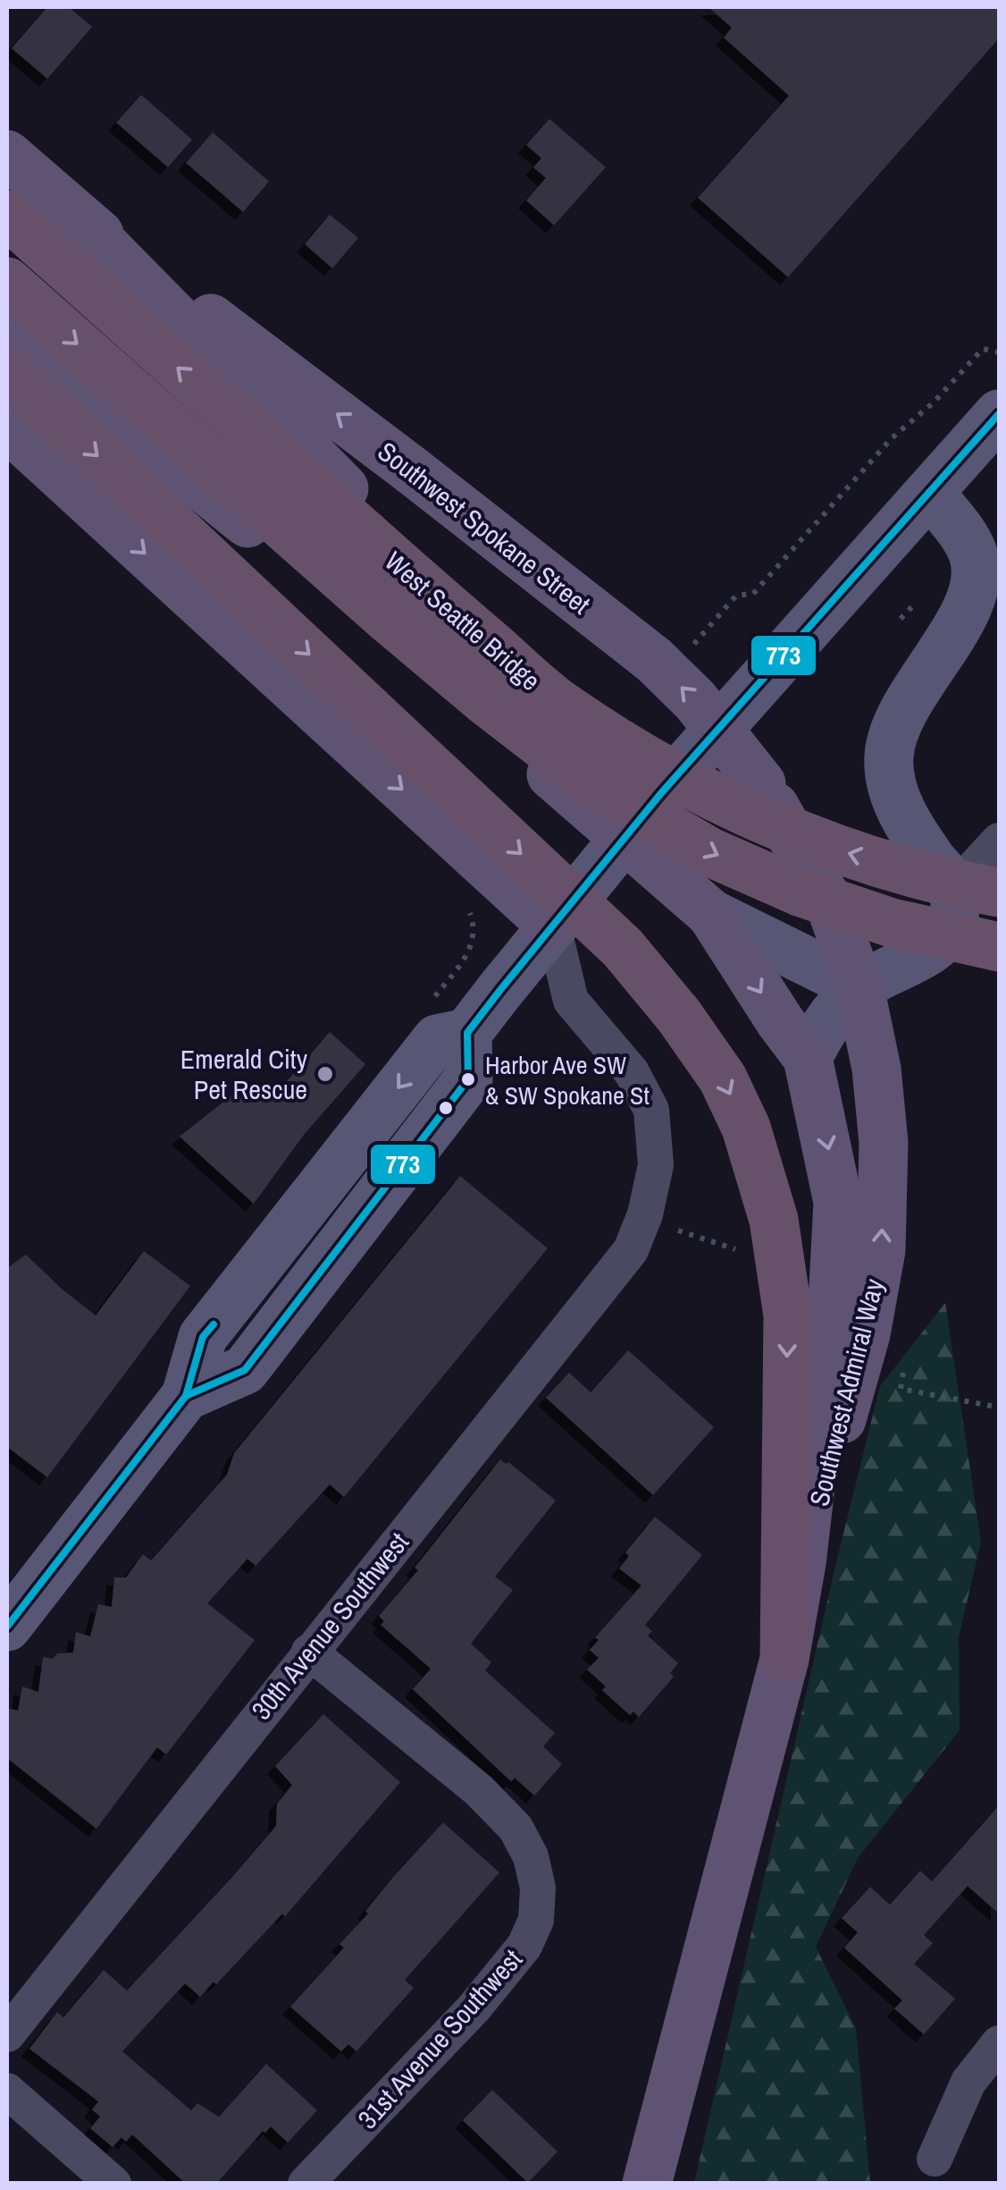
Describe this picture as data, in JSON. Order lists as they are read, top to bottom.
{
  "streets": {
    "highway": ["West Seattle Bridge"],
    "main road": ["Southwest Spokane Street", "Southwest Admiral Way"],
    "street": ["30th Avenue Southwest", "31st Avenue Southwest"]
  },
  "crossings": [
    ["Southwest Spokane Street", "Southwest Admiral Way"],
    ["30th Avenue Southwest", "31st Avenue Southwest"]
  ],
  "places": ["Emerald City Pet Rescue", "Harbor Ave SW & SW Spokane St"],
  "lines": ["transit line 773"]
}
